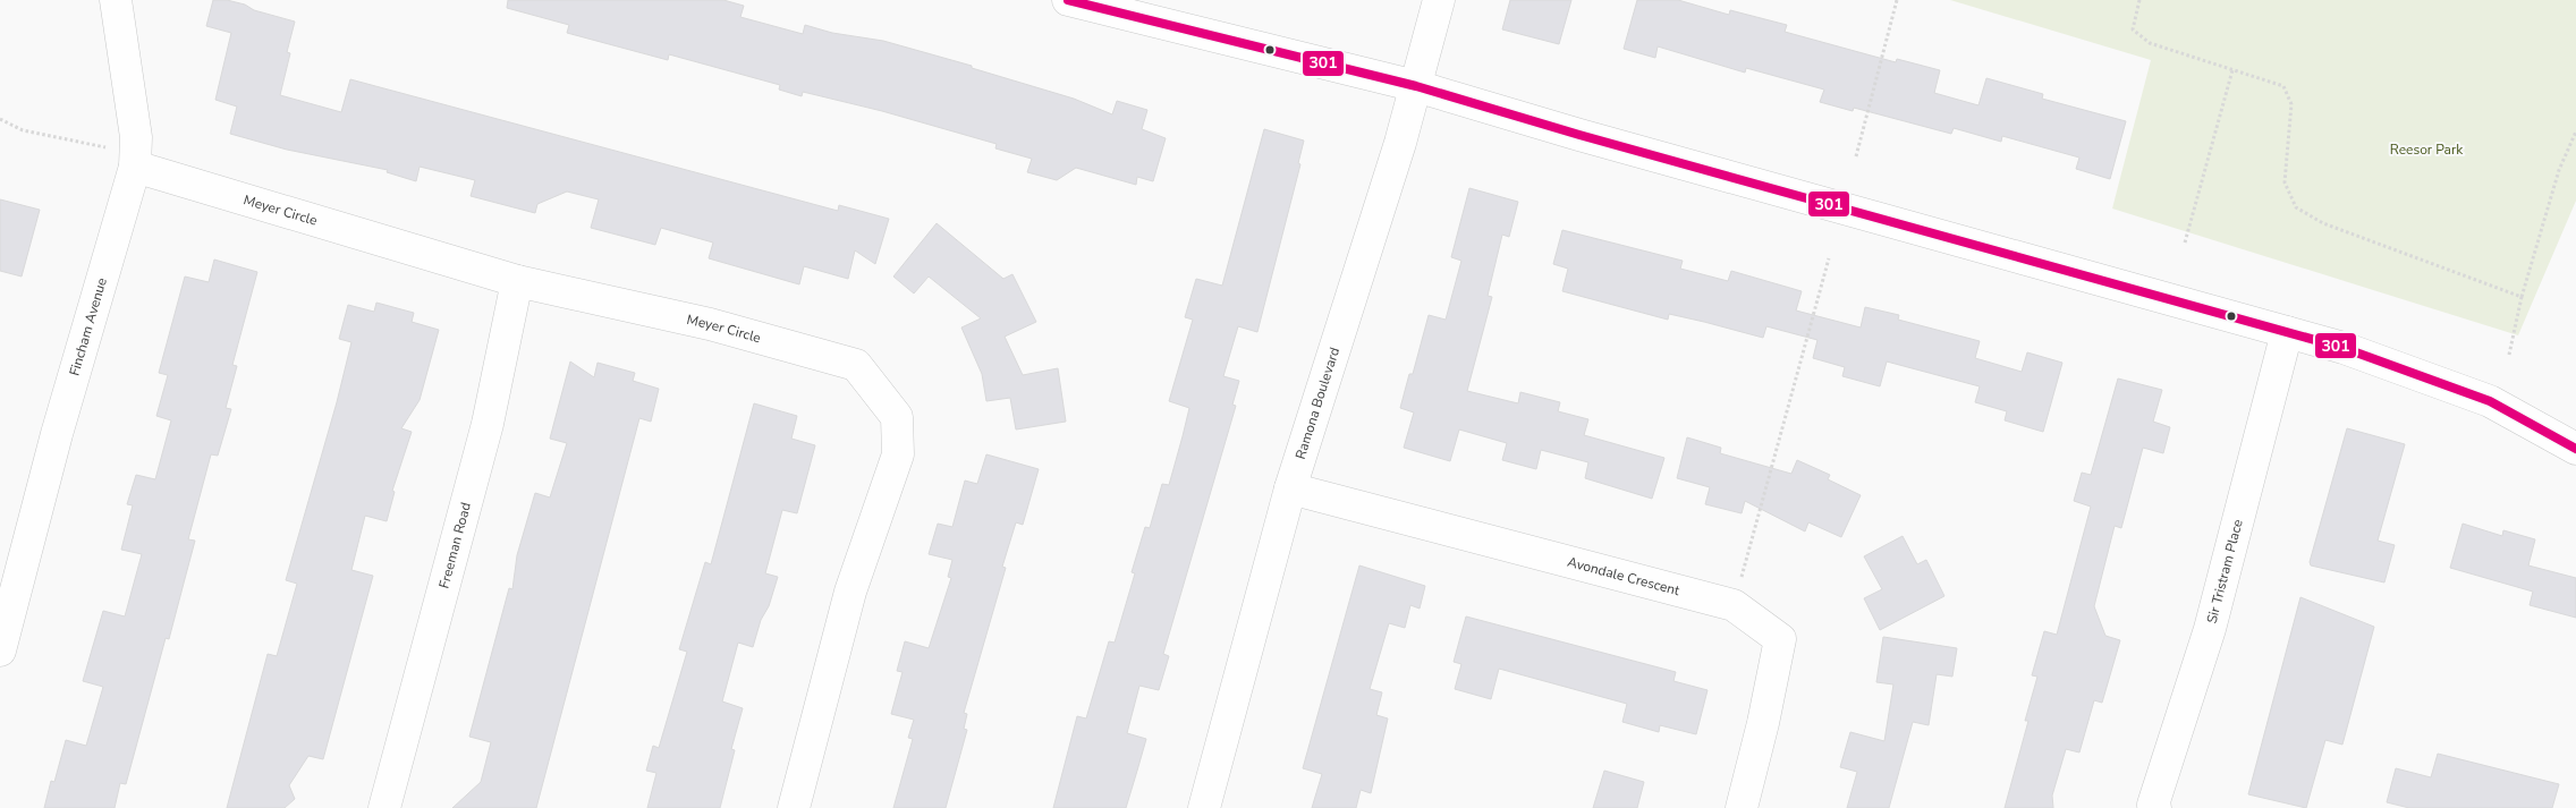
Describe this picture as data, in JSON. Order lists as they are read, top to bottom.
{
  "streets": {
    "street": [
      "Meyer Circle",
      "Fincham Avenue",
      "Ramona Boulevard",
      "Freeman Road",
      "Sir Tristram Place",
      "Avondale Crescent"
    ]
  },
  "crossings": [
    ["Meyer Circle", "Fincham Avenue"],
    ["Meyer Circle", "Freeman Road"],
    ["Ramona Boulevard", "Avondale Crescent"]
  ],
  "parks": ["Reesor Park"],
  "lines": ["transit line 301"]
}
